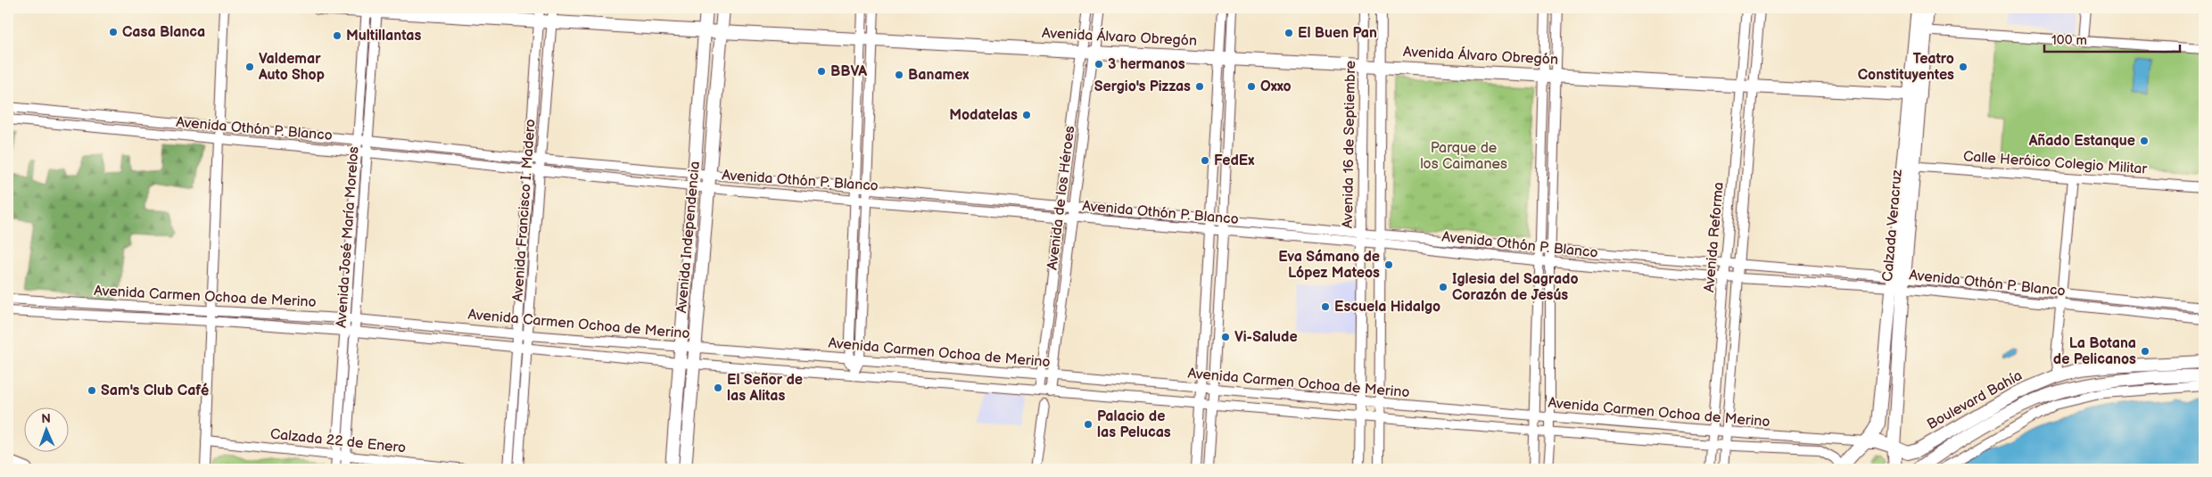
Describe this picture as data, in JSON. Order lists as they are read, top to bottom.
{
  "streets": {
    "main road": [
      "Avenida Álvaro Obregón",
      "Calzada Veracruz",
      "Avenida Independencia",
      "Boulevard Bahía"
    ],
    "street": [
      "Avenida Othón P. Blanco",
      "Avenida 16 de Septiembre",
      "Calle Heróico Colegio Militar",
      "Avenida de los Héroes",
      "Avenida Francisco I. Madero",
      "Avenida José María Morelos",
      "Avenida Reforma",
      "Avenida Carmen Ochoa de Merino",
      "Calzada 22 de Enero"
    ]
  },
  "crossings": [
    ["Avenida Álvaro Obregón", "Avenida 16 de Septiembre"],
    ["Avenida Álvaro Obregón", "Avenida de los Héroes"],
    ["Avenida Álvaro Obregón", "Avenida Francisco I. Madero"],
    ["Avenida Álvaro Obregón", "Calzada Veracruz"],
    ["Avenida Álvaro Obregón", "Avenida José María Morelos"],
    ["Avenida Álvaro Obregón", "Avenida Independencia"],
    ["Avenida Álvaro Obregón", "Avenida Reforma"],
    ["Avenida Othón P. Blanco", "Avenida 16 de Septiembre"],
    ["Avenida Othón P. Blanco", "Avenida de los Héroes"],
    ["Avenida Othón P. Blanco", "Avenida Francisco I. Madero"],
    ["Avenida Othón P. Blanco", "Calzada Veracruz"],
    ["Avenida Othón P. Blanco", "Avenida José María Morelos"],
    ["Avenida Othón P. Blanco", "Avenida Independencia"],
    ["Avenida Othón P. Blanco", "Avenida Reforma"],
    ["Avenida 16 de Septiembre", "Avenida Carmen Ochoa de Merino"],
    ["Calle Heróico Colegio Militar", "Calzada Veracruz"],
    ["Avenida de los Héroes", "Avenida Carmen Ochoa de Merino"],
    ["Avenida Francisco I. Madero", "Avenida Carmen Ochoa de Merino"],
    ["Calzada Veracruz", "Avenida Carmen Ochoa de Merino"],
    ["Calzada Veracruz", "Boulevard Bahía"],
    ["Avenida José María Morelos", "Avenida Carmen Ochoa de Merino"],
    ["Avenida José María Morelos", "Calzada 22 de Enero"],
    ["Avenida Independencia", "Avenida Carmen Ochoa de Merino"],
    ["Avenida Reforma", "Avenida Carmen Ochoa de Merino"],
    ["Avenida Carmen Ochoa de Merino", "Boulevard Bahía"]
  ],
  "parks": ["Parque de los Caimanes"],
  "places": [
    "Casa Blanca",
    "El Buen Pan",
    "Multillantas",
    "3 hermanos",
    "Valdemar Auto Shop",
    "Teatro Constituyentes",
    "BBVA",
    "Banamex",
    "Sergio's Pizzas",
    "Oxxo",
    "Modatelas",
    "Añado Estanque",
    "FedEx",
    "Eva Sámano de López Mateos",
    "Iglesia del Sagrado Corazón de Jesús",
    "Escuela Hidalgo",
    "Vi-Salude",
    "La Botana de Pelicanos",
    "El Señor de las Alitas",
    "Sam's Club Café",
    "Palacio de las Pelucas"
  ],
  "scale_bar": "100 m",
  "north": "top"
}
